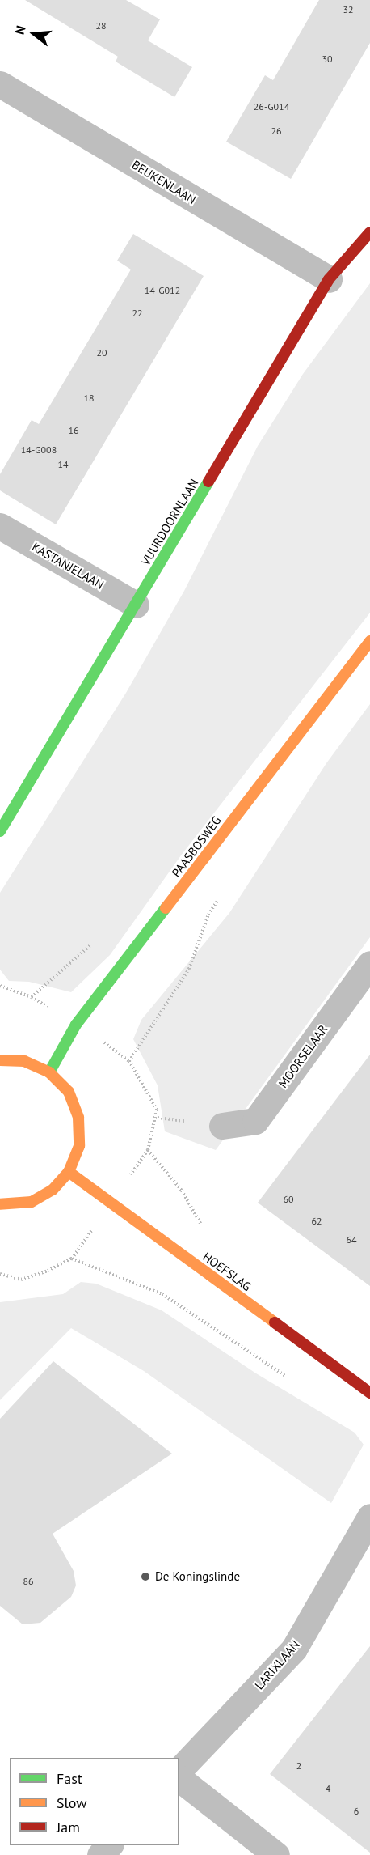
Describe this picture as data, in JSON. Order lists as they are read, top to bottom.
{
  "streets": {
    "street": [
      "BEUKENLAAN",
      "VUURDOORNLAAN",
      "KASTANJELAAN",
      "PAASBOSWEG",
      "MOORSELAAR",
      "HOEFSLAG",
      "LARIXLAAN"
    ]
  },
  "crossings": [
    ["BEUKENLAAN", "VUURDOORNLAAN"],
    ["VUURDOORNLAAN", "KASTANJELAAN"]
  ],
  "places": ["De Koningslinde"],
  "house_numbers": [
    "32",
    "28",
    "30",
    "26-G014",
    "26",
    "14-G012",
    "22",
    "20",
    "18",
    "16",
    "14-G008",
    "14",
    "60",
    "62",
    "64",
    "86",
    "2",
    "4",
    "6"
  ],
  "legend": ["Fast", "Slow", "Jam"],
  "north": "left"
}
